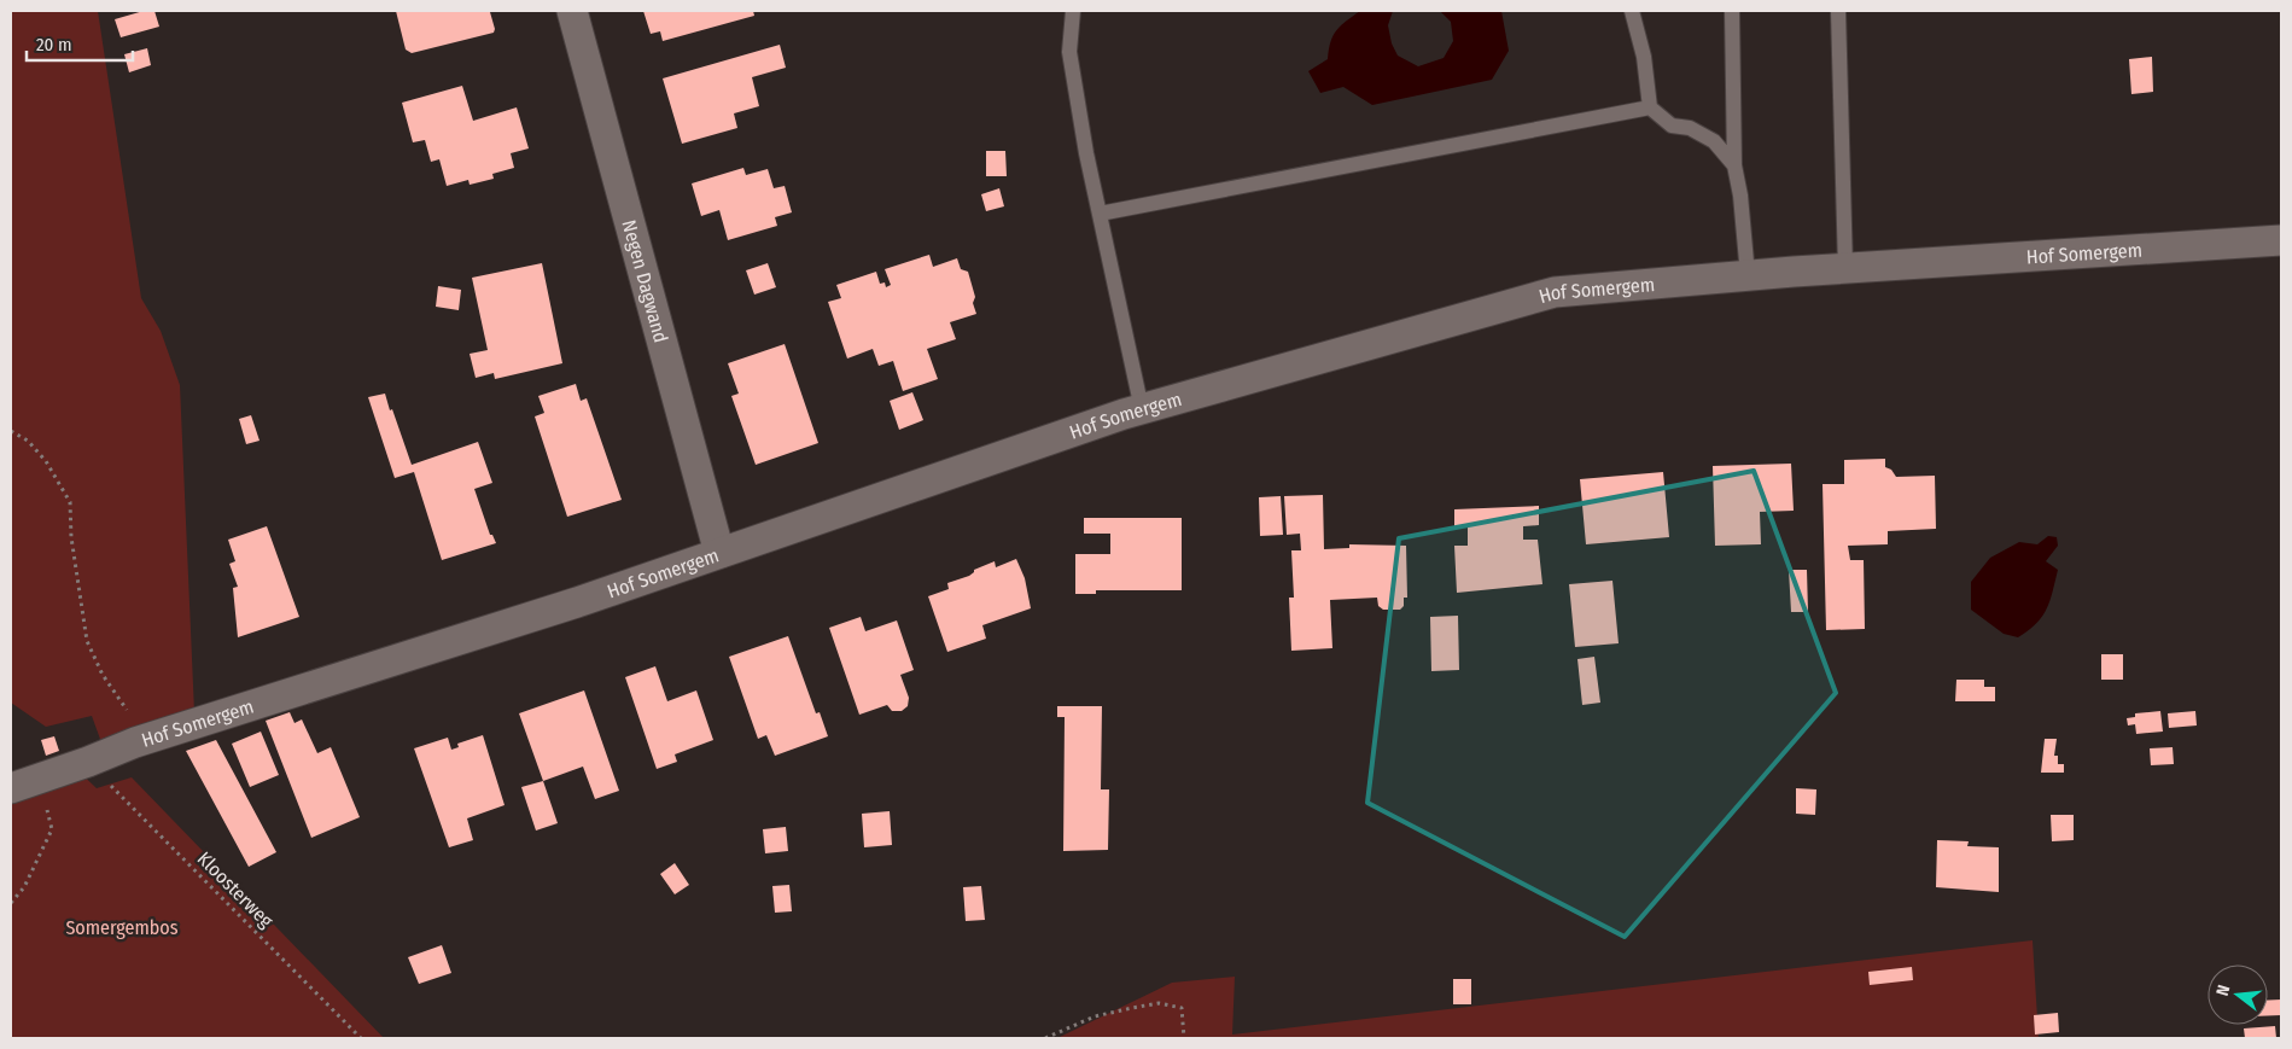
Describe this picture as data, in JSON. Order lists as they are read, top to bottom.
{
  "streets": {
    "street": ["Hof Somergem", "Negen Dagwand"],
    "path": ["Kloosterweg"]
  },
  "crossings": [
    ["Hof Somergem", "Negen Dagwand"],
    ["Hof Somergem", "Kloosterweg"]
  ],
  "parks": ["Somergembos"],
  "scale_bar": "20 m",
  "north": "left"
}
